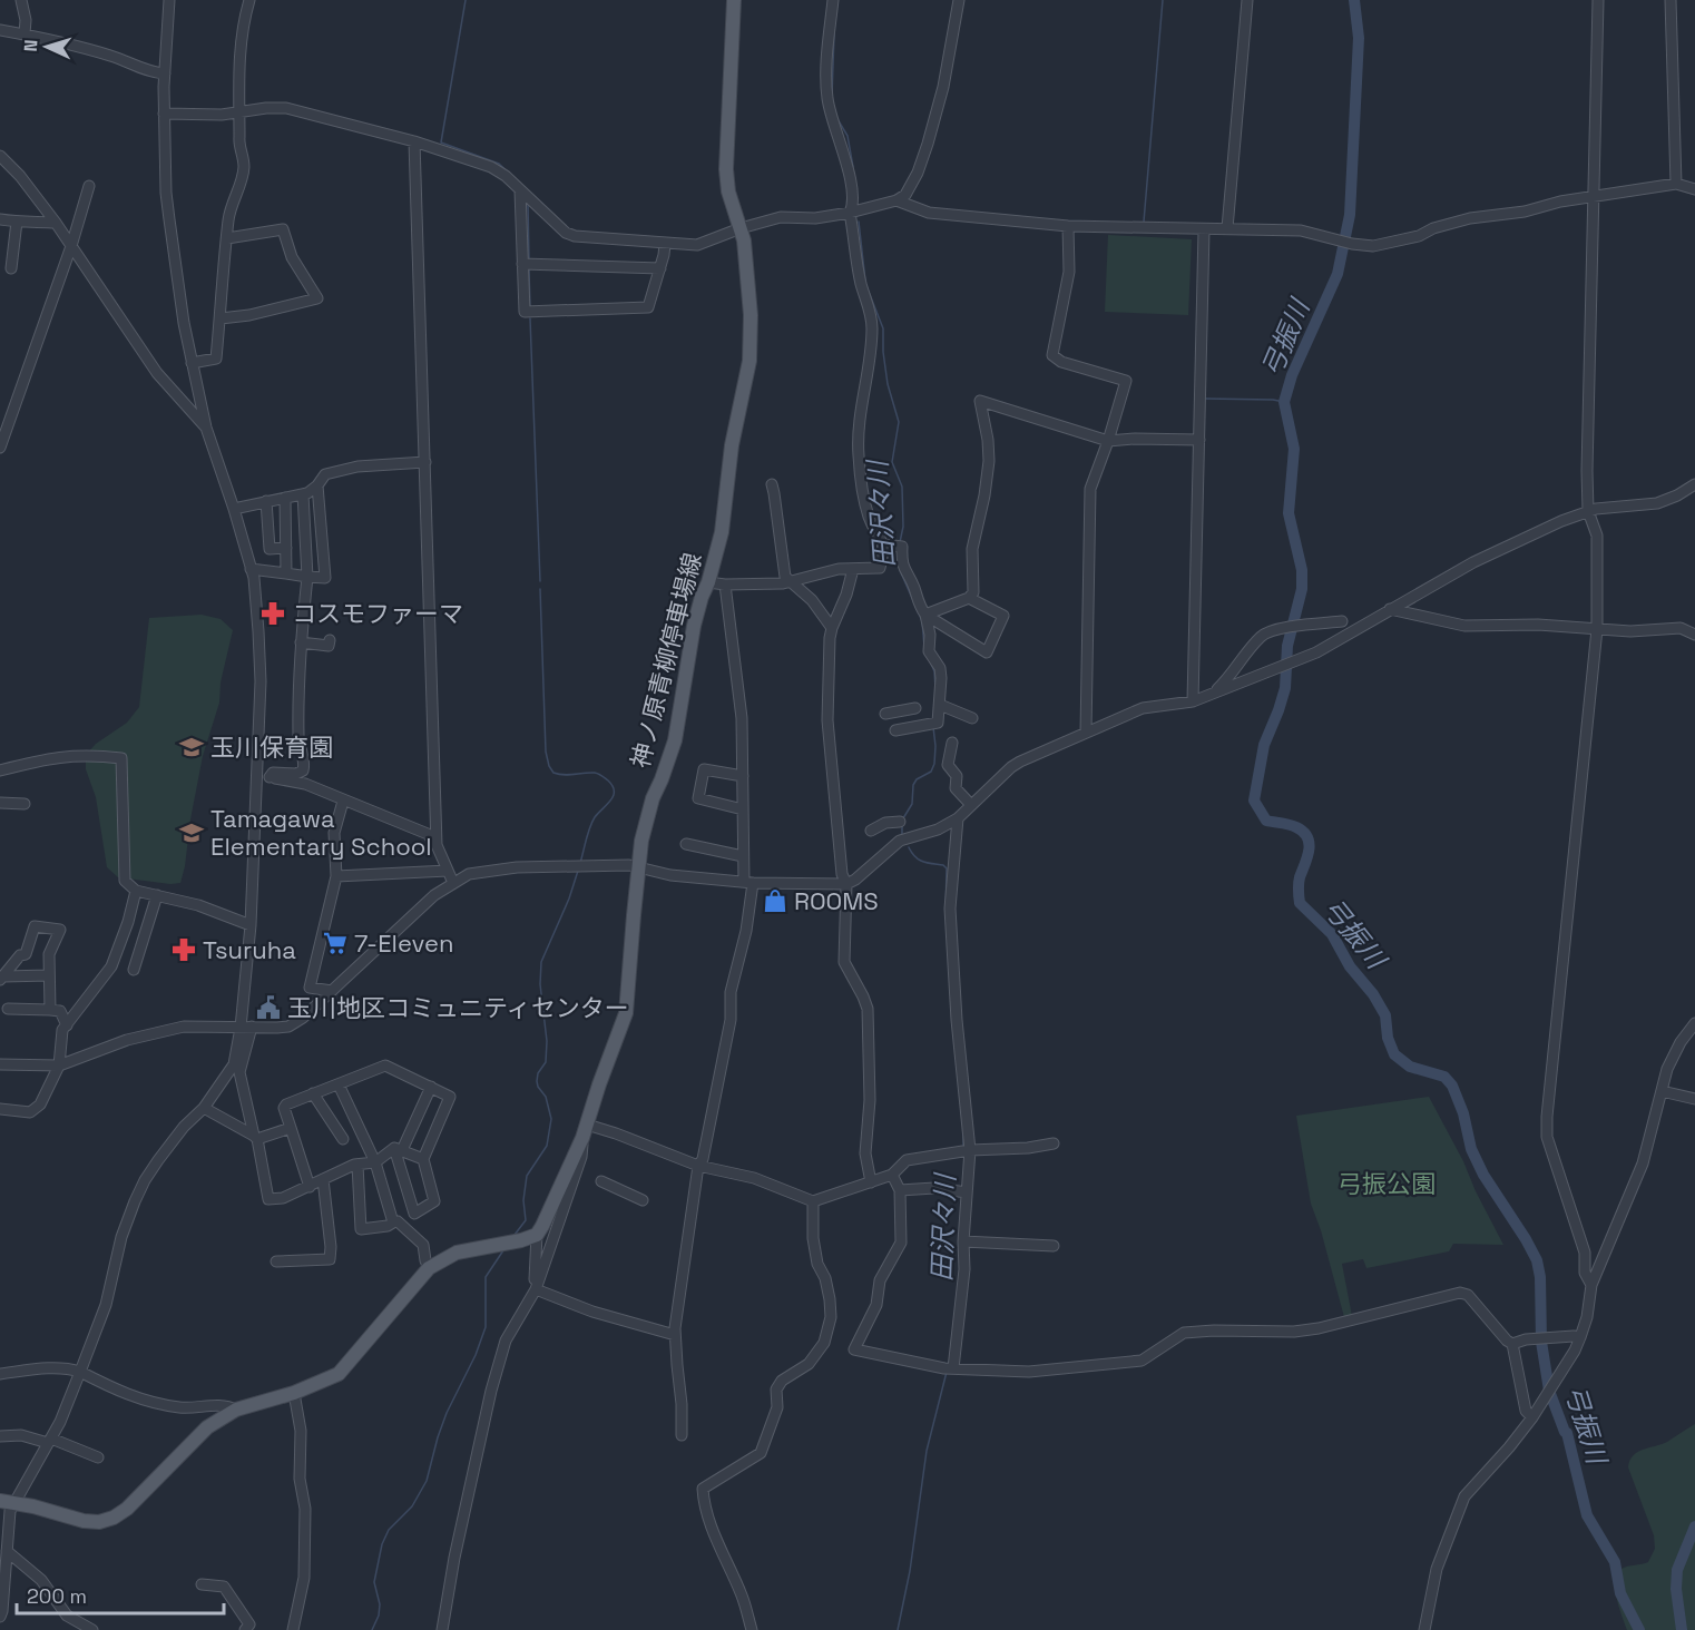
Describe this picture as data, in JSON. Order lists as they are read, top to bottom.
{
  "streets": {
    "main road": ["神ノ原青柳停車場線"]
  },
  "water": ["弓振川", "田沢々川"],
  "parks": ["弓振公園"],
  "places": {
    "pharmacy": ["コスモファーマ", "Tsuruha"],
    "school or university": ["玉川保育園", "Tamagawa Elementary School"],
    "shop": ["ROOMS"],
    "supermarket": ["7-Eleven"],
    "public building": ["玉川地区コミュニティセンター"]
  },
  "scale_bar": "200 m",
  "north": "left"
}
